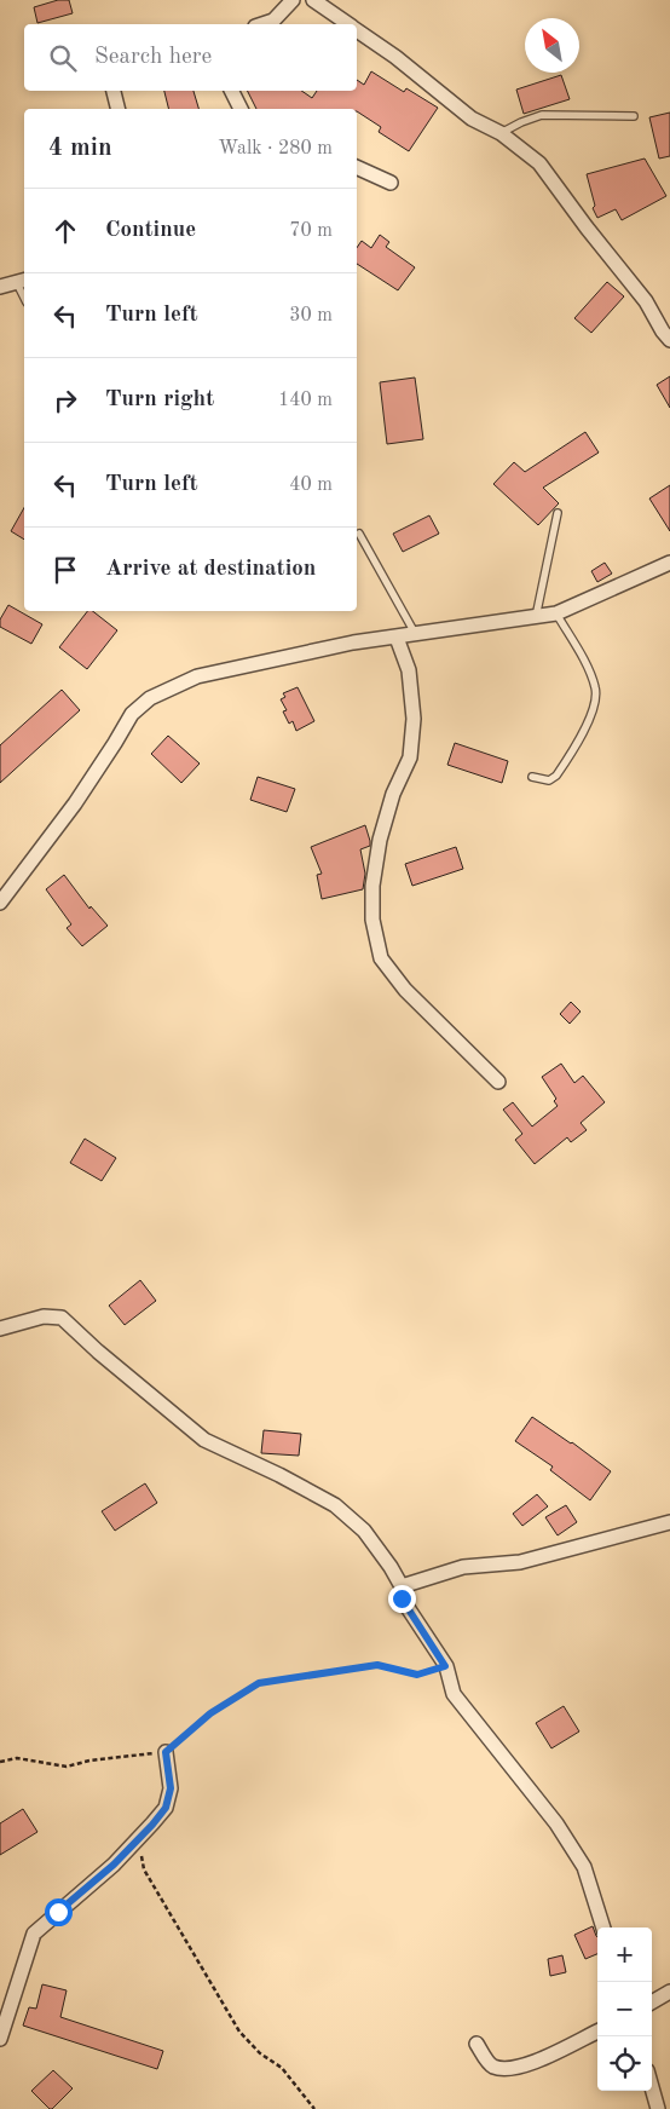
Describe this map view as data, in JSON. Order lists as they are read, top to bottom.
{
  "north": "top left",
  "page": {
    "search": "Search here",
    "heading": ["4 min", "Walk · 280 m"],
    "list": [
      ["Continue", "70 m"],
      ["Turn left", "30 m"],
      ["Turn right", "140 m"],
      ["Turn left", "40 m"],
      "Arrive at destination"
    ],
    "map_buttons": ["+", "−"]
  }
}
